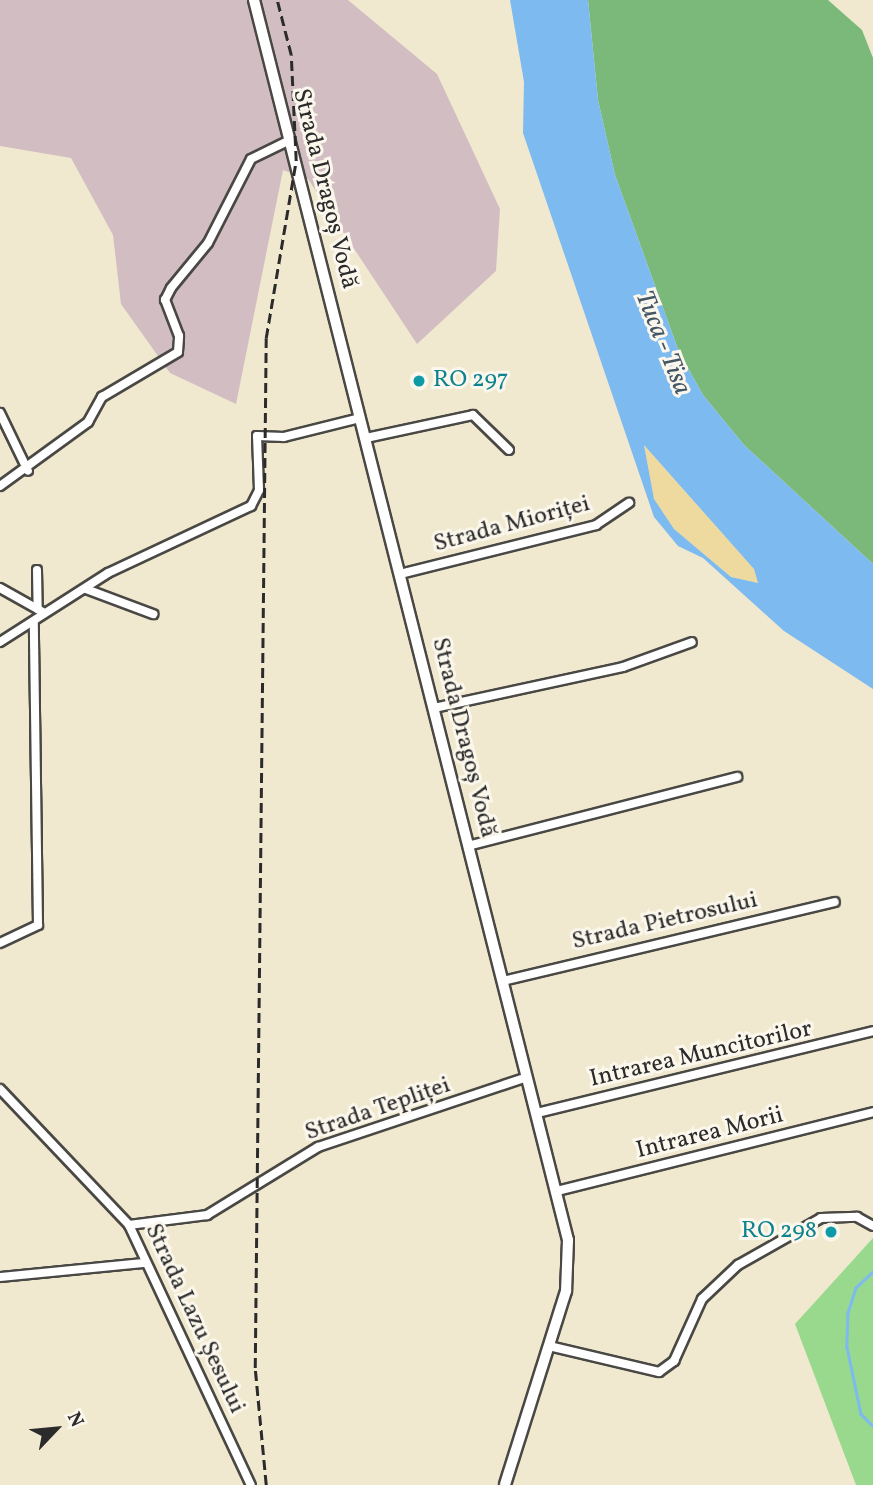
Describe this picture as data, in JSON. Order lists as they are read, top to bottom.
{
  "streets": {
    "main road": ["Strada Dragoș Vodă"],
    "street": [
      "Strada Mioriței",
      "Strada Pietrosului",
      "Intrarea Muncitorilor",
      "Strada Tepliței",
      "Intrarea Morii",
      "Strada Lazu Șesului"
    ]
  },
  "crossings": [
    ["Strada Dragoș Vodă", "Strada Mioriței"],
    ["Strada Dragoș Vodă", "Strada Pietrosului"],
    ["Strada Dragoș Vodă", "Intrarea Muncitorilor"],
    ["Strada Dragoș Vodă", "Strada Tepliței"],
    ["Strada Dragoș Vodă", "Intrarea Morii"],
    ["Strada Tepliței", "Strada Lazu Șesului"]
  ],
  "water": ["Тиса - Tisa"],
  "places": ["RO 297", "RO 298"],
  "north": "top right"
}
